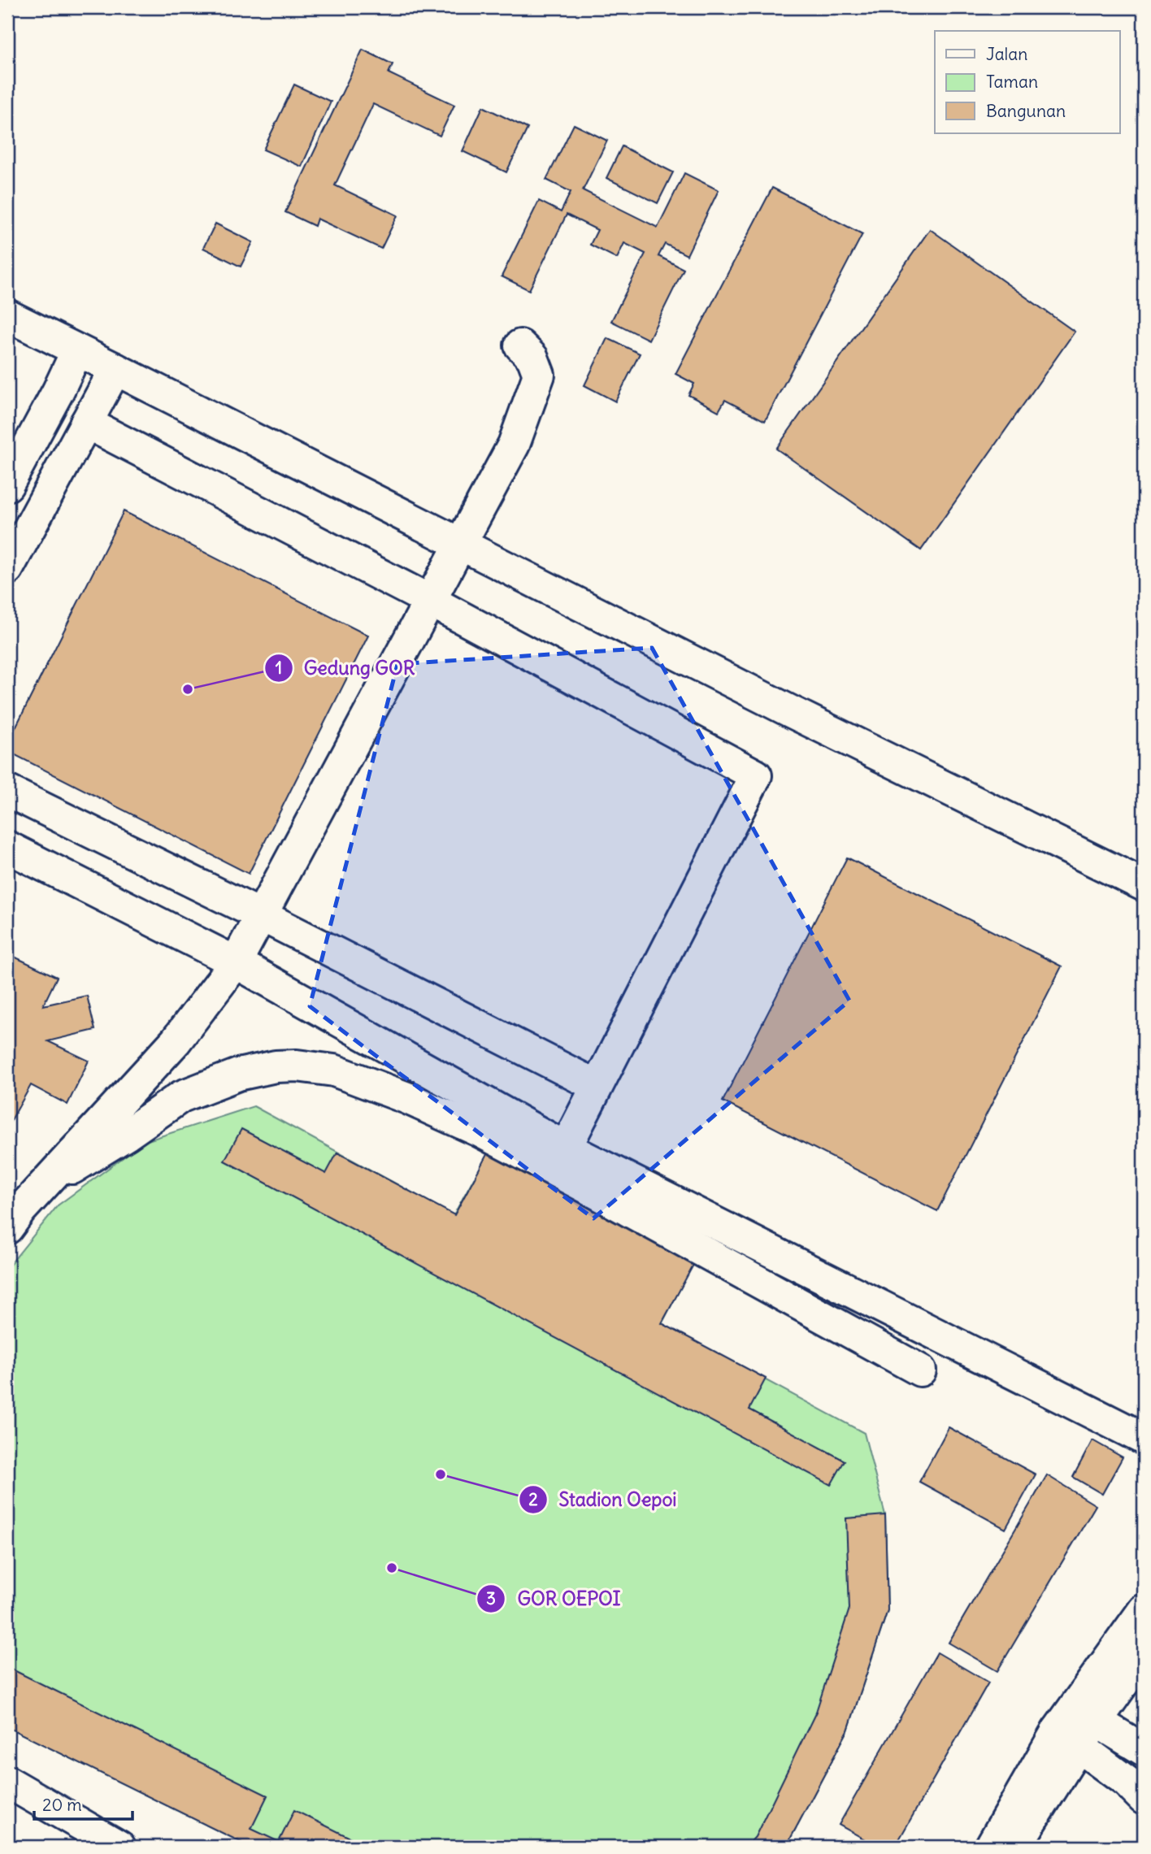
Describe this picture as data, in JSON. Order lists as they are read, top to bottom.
{
  "places": ["Gedung GOR", "Stadion Oepoi", "GOR OEPOI"],
  "legend": ["Jalan", "Taman", "Bangunan"],
  "scale_bar": "20 m"
}
